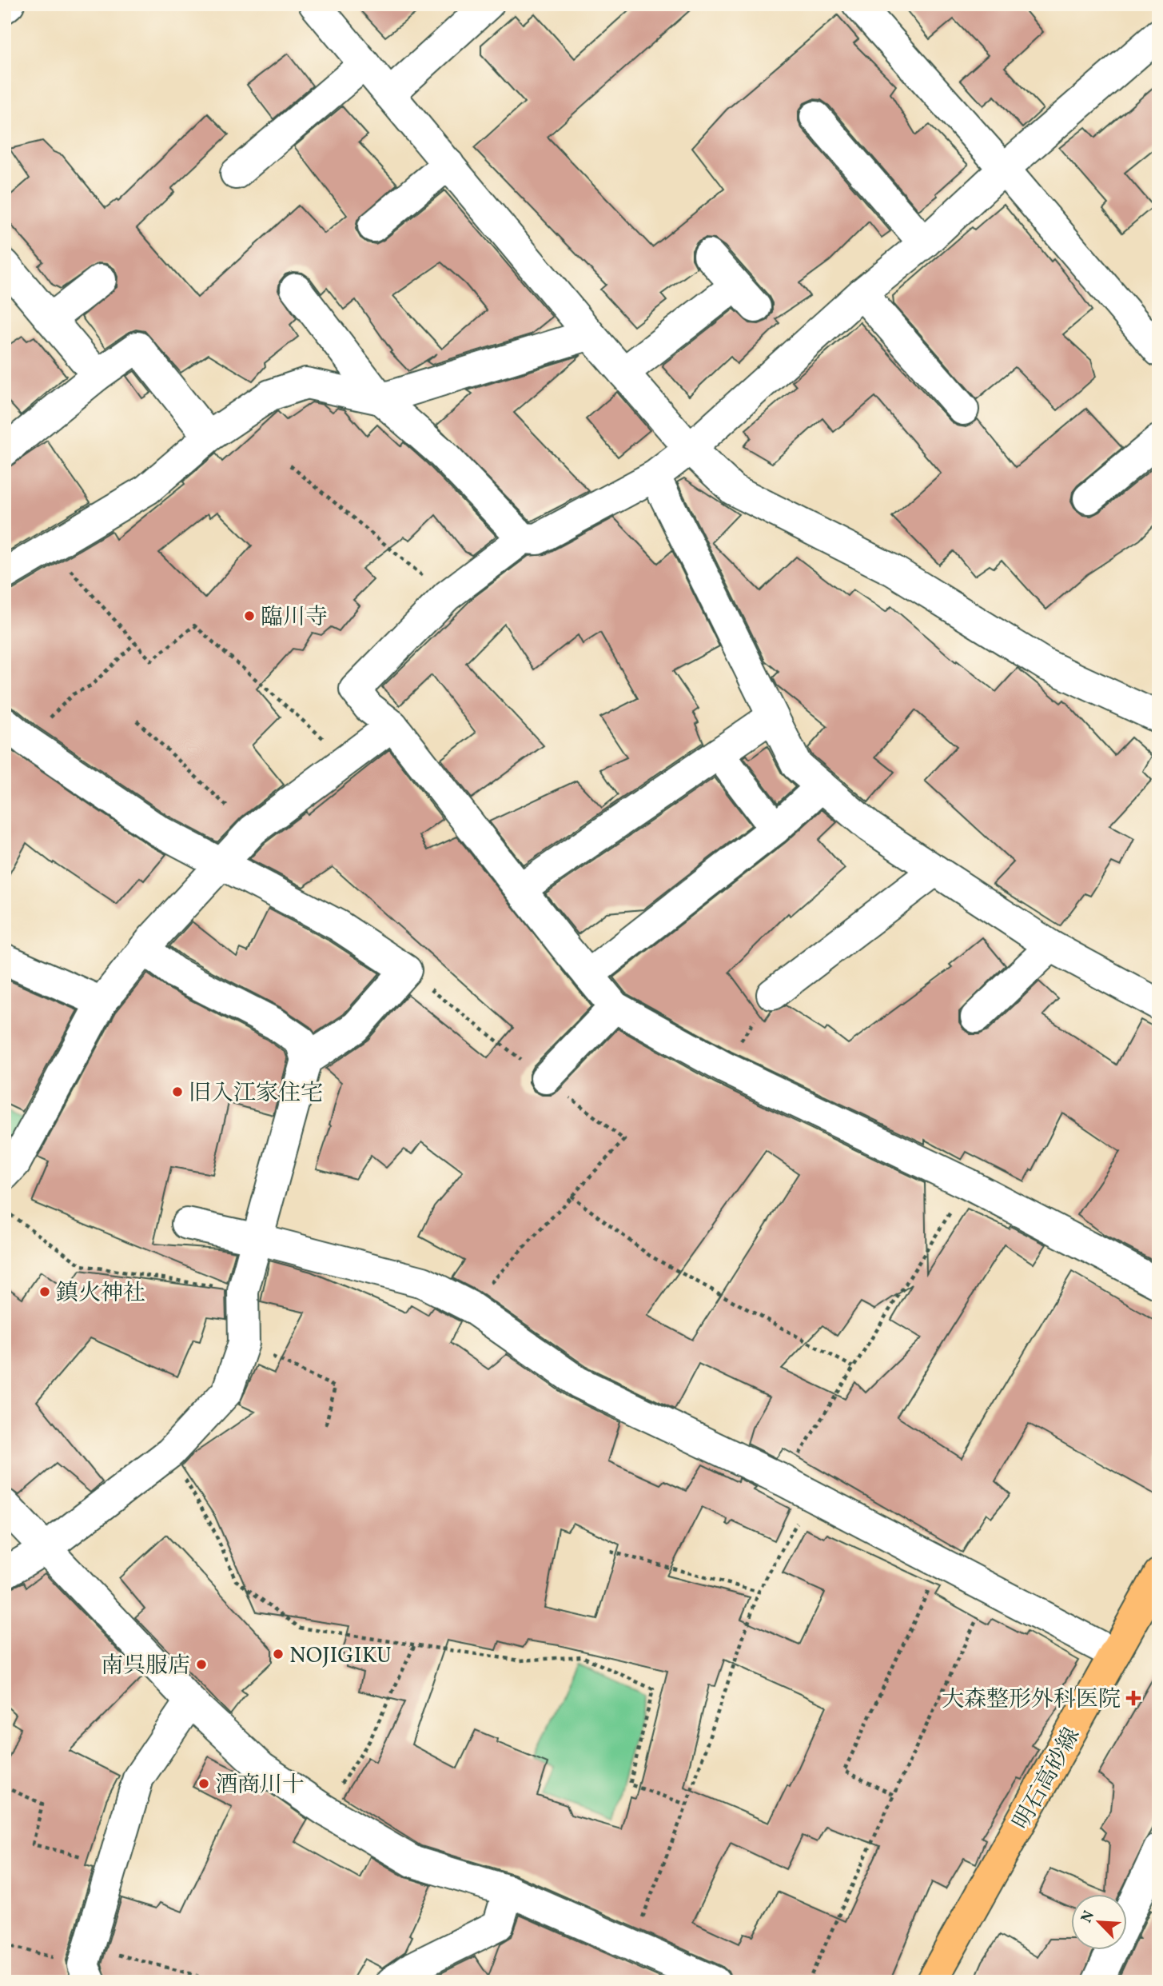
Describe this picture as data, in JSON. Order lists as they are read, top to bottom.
{
  "streets": {
    "main road": ["明石高砂線"]
  },
  "places": {
    "other": [
      "臨川寺",
      "旧入江家住宅",
      "鎮火神社",
      "NOJIGIKU",
      "南呉服店",
      "酒商川十"
    ],
    "health": ["大森整形外科医院"]
  },
  "north": "top left"
}
